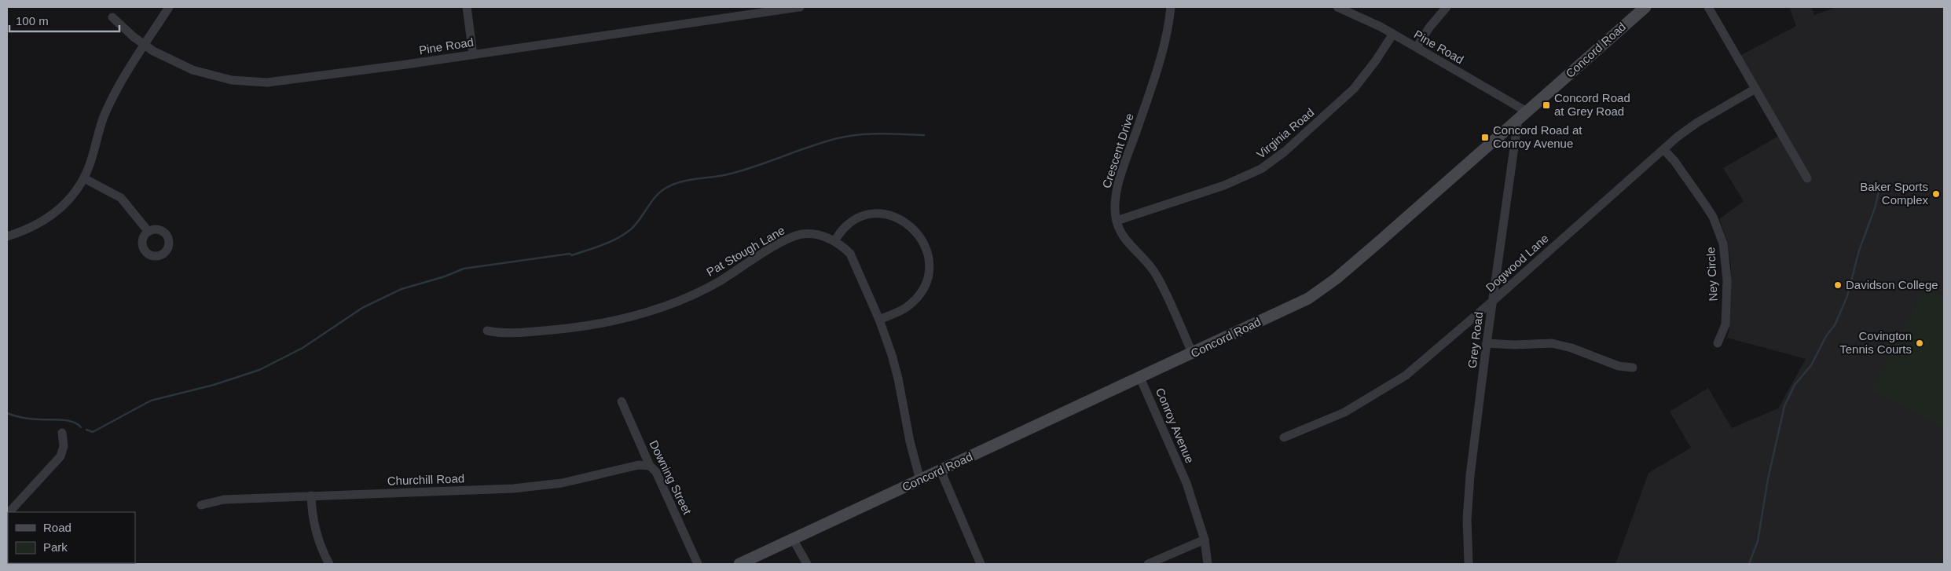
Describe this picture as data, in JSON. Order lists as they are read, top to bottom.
{
  "streets": {
    "main road": ["Concord Road"],
    "street": [
      "Pine Road",
      "Virginia Road",
      "Crescent Drive",
      "Pat Stough Lane",
      "Dogwood Lane",
      "Ney Circle",
      "Grey Road",
      "Conroy Avenue",
      "Downing Street",
      "Churchill Road"
    ]
  },
  "crossings": [
    ["Pine Road", "Concord Road"],
    ["Pine Road", "Virginia Road"],
    ["Concord Road", "Crescent Drive"],
    ["Concord Road", "Pat Stough Lane"],
    ["Concord Road", "Grey Road"],
    ["Concord Road", "Conroy Avenue"],
    ["Virginia Road", "Crescent Drive"],
    ["Dogwood Lane", "Ney Circle"],
    ["Dogwood Lane", "Grey Road"],
    ["Downing Street", "Churchill Road"]
  ],
  "places": {
    "transit": ["Concord Road at Grey Road", "Concord Road at Conroy Avenue"],
    "other": ["Baker Sports Complex", "Davidson College", "Covington Tennis Courts"]
  },
  "legend": ["Road", "Park"],
  "scale_bar": "100 m"
}
